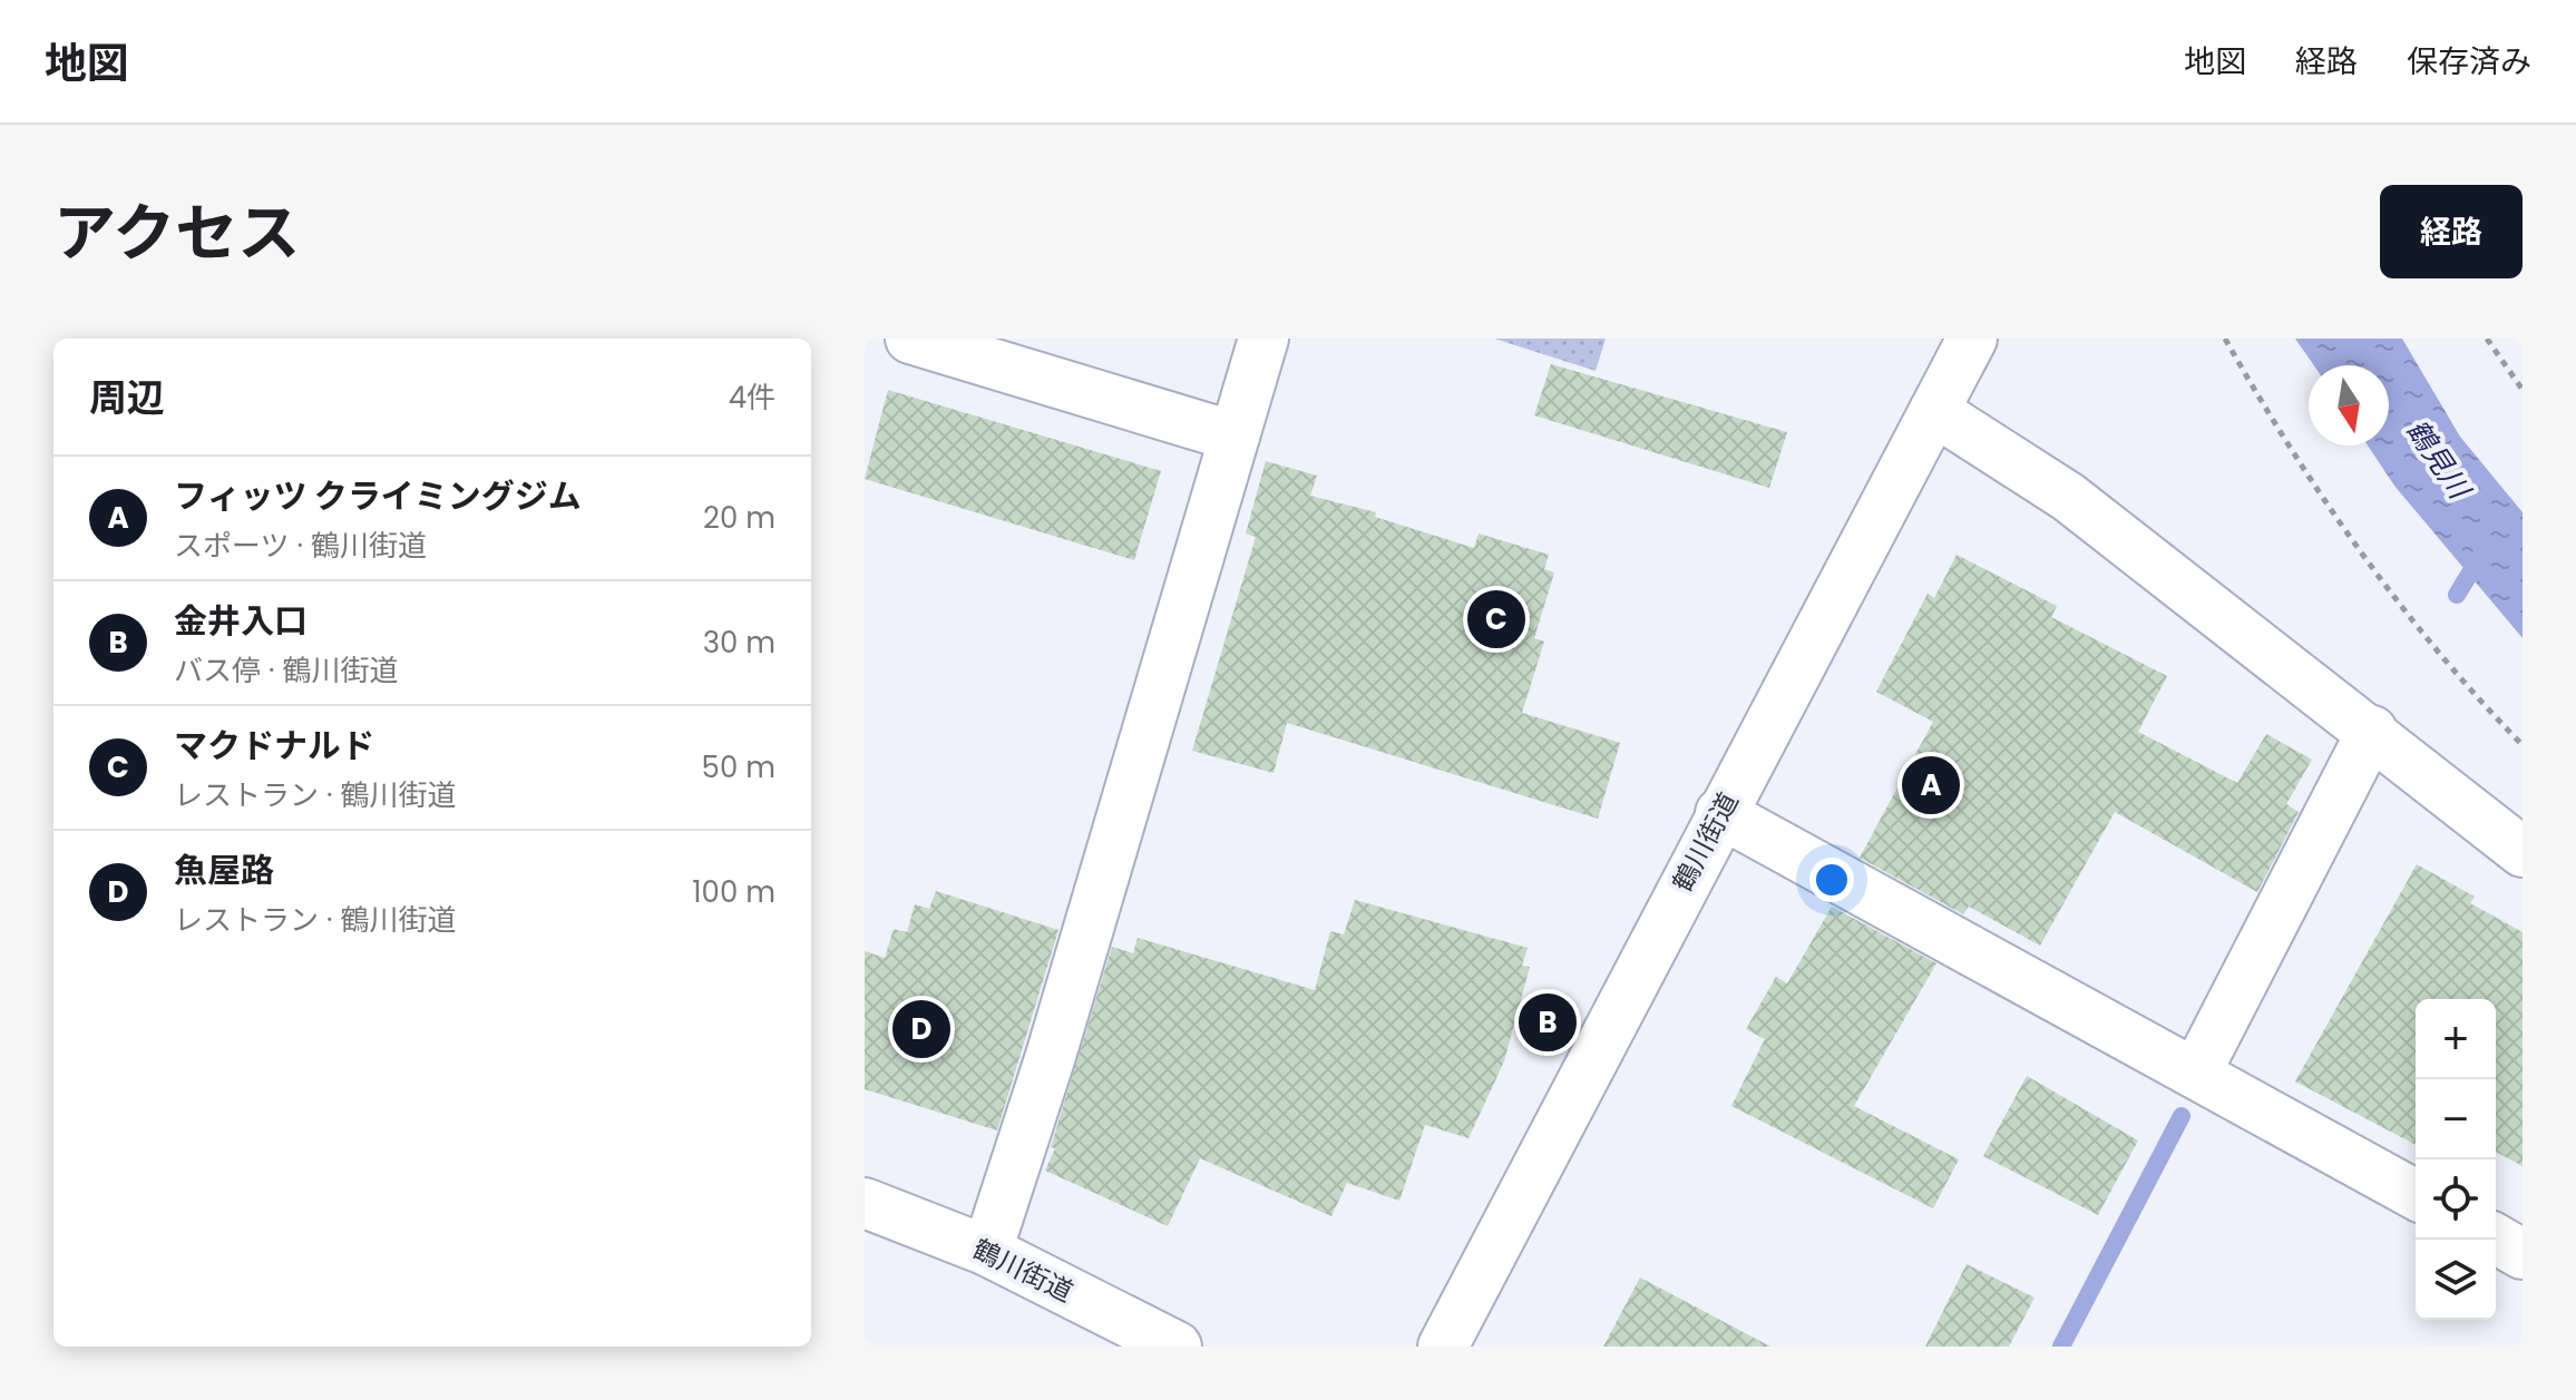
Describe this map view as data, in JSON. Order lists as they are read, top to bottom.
{
  "streets": {
    "street": ["鶴川街道"]
  },
  "water": ["鶴見川"],
  "north": "bottom",
  "page": {
    "header": "地図",
    "nav": ["地図", "経路", "保存済み"],
    "title": "アクセス",
    "buttons": "経路",
    "heading": ["周辺", "4件"],
    "list": [
      {
        "mark": "A",
        "name": "フィッツ クライミングジム",
        "note": "スポーツ · 鶴川街道",
        "value": "20 m"
      },
      {
        "mark": "B",
        "name": "金井入口",
        "note": "バス停 · 鶴川街道",
        "value": "30 m"
      },
      {
        "mark": "C",
        "name": "マクドナルド",
        "note": "レストラン · 鶴川街道",
        "value": "50 m"
      },
      {
        "mark": "D",
        "name": "魚屋路",
        "note": "レストラン · 鶴川街道",
        "value": "100 m"
      }
    ],
    "pins": [
      "C",
      "A",
      "B",
      "D"
    ],
    "map_buttons": ["+", "−"]
  }
}
